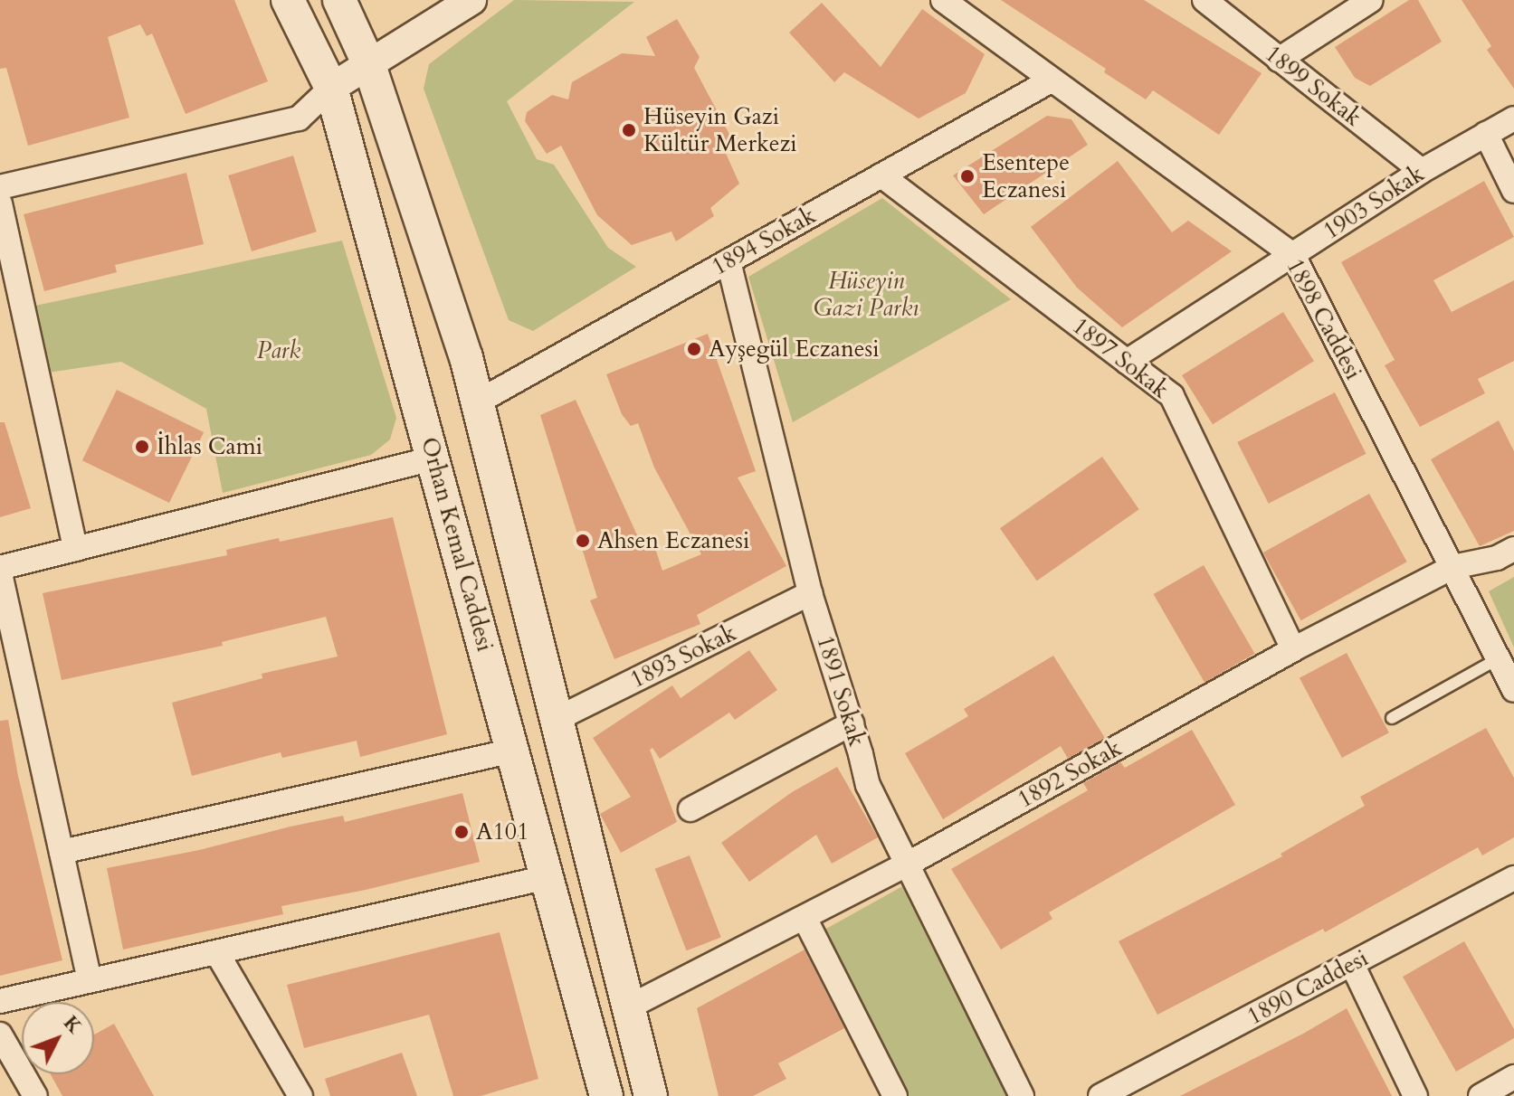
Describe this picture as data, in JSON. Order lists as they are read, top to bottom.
{
  "streets": {
    "main road": ["Orhan Kemal Caddesi"],
    "street": [
      "1899 Sokak",
      "1903 Sokak",
      "1894 Sokak",
      "1898 Caddesi",
      "1897 Sokak",
      "1893 Sokak",
      "1891 Sokak",
      "1892 Sokak",
      "1890 Caddesi"
    ]
  },
  "crossings": [
    ["1899 Sokak", "1903 Sokak"],
    ["1903 Sokak", "1898 Caddesi"],
    ["1903 Sokak", "1897 Sokak"],
    ["1894 Sokak", "1898 Caddesi"],
    ["1894 Sokak", "1897 Sokak"],
    ["1894 Sokak", "1891 Sokak"],
    ["1898 Caddesi", "1892 Sokak"],
    ["1897 Sokak", "1892 Sokak"],
    ["1893 Sokak", "1891 Sokak"],
    ["1891 Sokak", "1892 Sokak"]
  ],
  "parks": ["Hüseyin Gazi Parkı", "Park"],
  "places": [
    "Hüseyin Gazi Kültür Merkezi",
    "Esentepe Eczanesi",
    "Ayşegül Eczanesi",
    "İhlas Cami",
    "Ahsen Eczanesi",
    "A101"
  ],
  "north": "top right"
}
